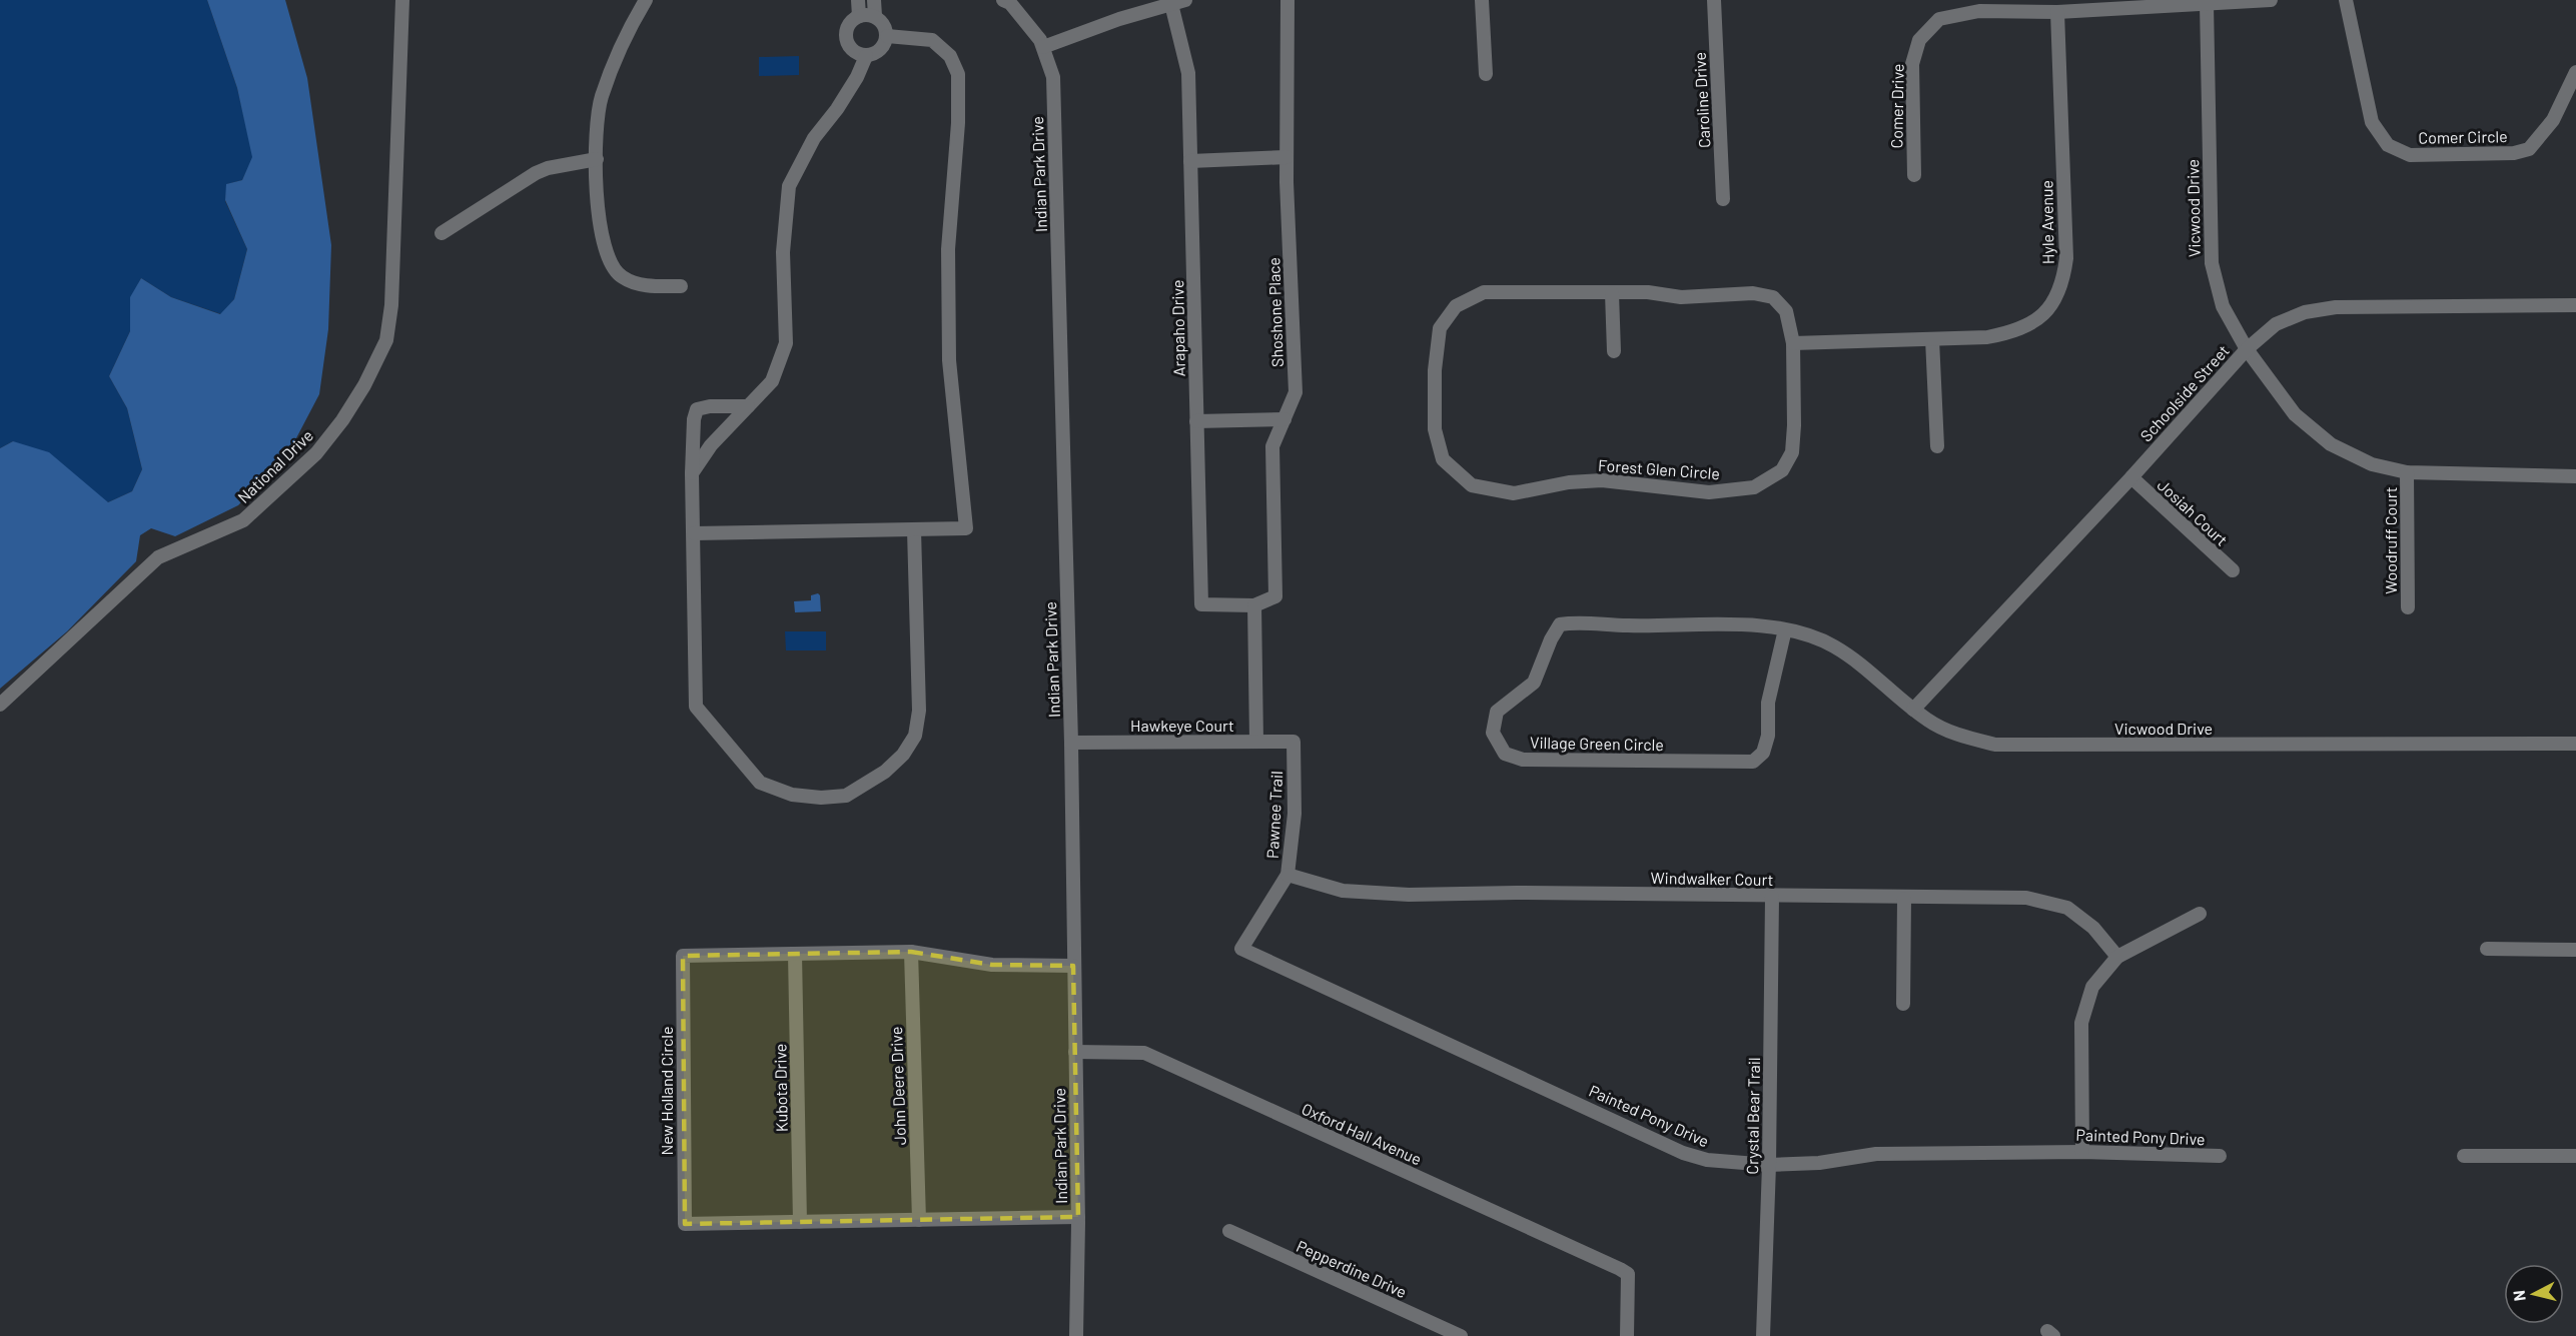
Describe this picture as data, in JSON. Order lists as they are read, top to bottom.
{
  "streets": {
    "street": [
      "Caroline Drive",
      "Comer Drive",
      "Comer Circle",
      "Indian Park Drive",
      "Vicwood Drive",
      "Hyle Avenue",
      "Shoshone Place",
      "Arapaho Drive",
      "Schoolside Street",
      "National Drive",
      "Forest Glen Circle",
      "Josiah Court",
      "Woodruff Court",
      "Hawkeye Court",
      "Village Green Circle",
      "Pawnee Trail",
      "Windwalker Court",
      "John Deere Drive",
      "Kubota Drive",
      "New Holland Circle",
      "Painted Pony Drive",
      "Crystal Bear Trail",
      "Oxford Hall Avenue",
      "Pepperdine Drive"
    ]
  },
  "crossings": [
    ["Comer Drive", "Vicwood Drive"],
    ["Comer Drive", "Hyle Avenue"],
    ["Indian Park Drive", "Hawkeye Court"],
    ["Indian Park Drive", "New Holland Circle"],
    ["Indian Park Drive", "Oxford Hall Avenue"],
    ["Vicwood Drive", "Schoolside Street"],
    ["Vicwood Drive", "Woodruff Court"],
    ["Vicwood Drive", "Village Green Circle"],
    ["Hyle Avenue", "Forest Glen Circle"],
    ["Shoshone Place", "Arapaho Drive"],
    ["Schoolside Street", "Josiah Court"],
    ["Hawkeye Court", "Pawnee Trail"],
    ["Pawnee Trail", "Windwalker Court"],
    ["Pawnee Trail", "Painted Pony Drive"],
    ["Windwalker Court", "Crystal Bear Trail"],
    ["John Deere Drive", "New Holland Circle"],
    ["Kubota Drive", "New Holland Circle"],
    ["Painted Pony Drive", "Crystal Bear Trail"]
  ],
  "north": "left"
}
